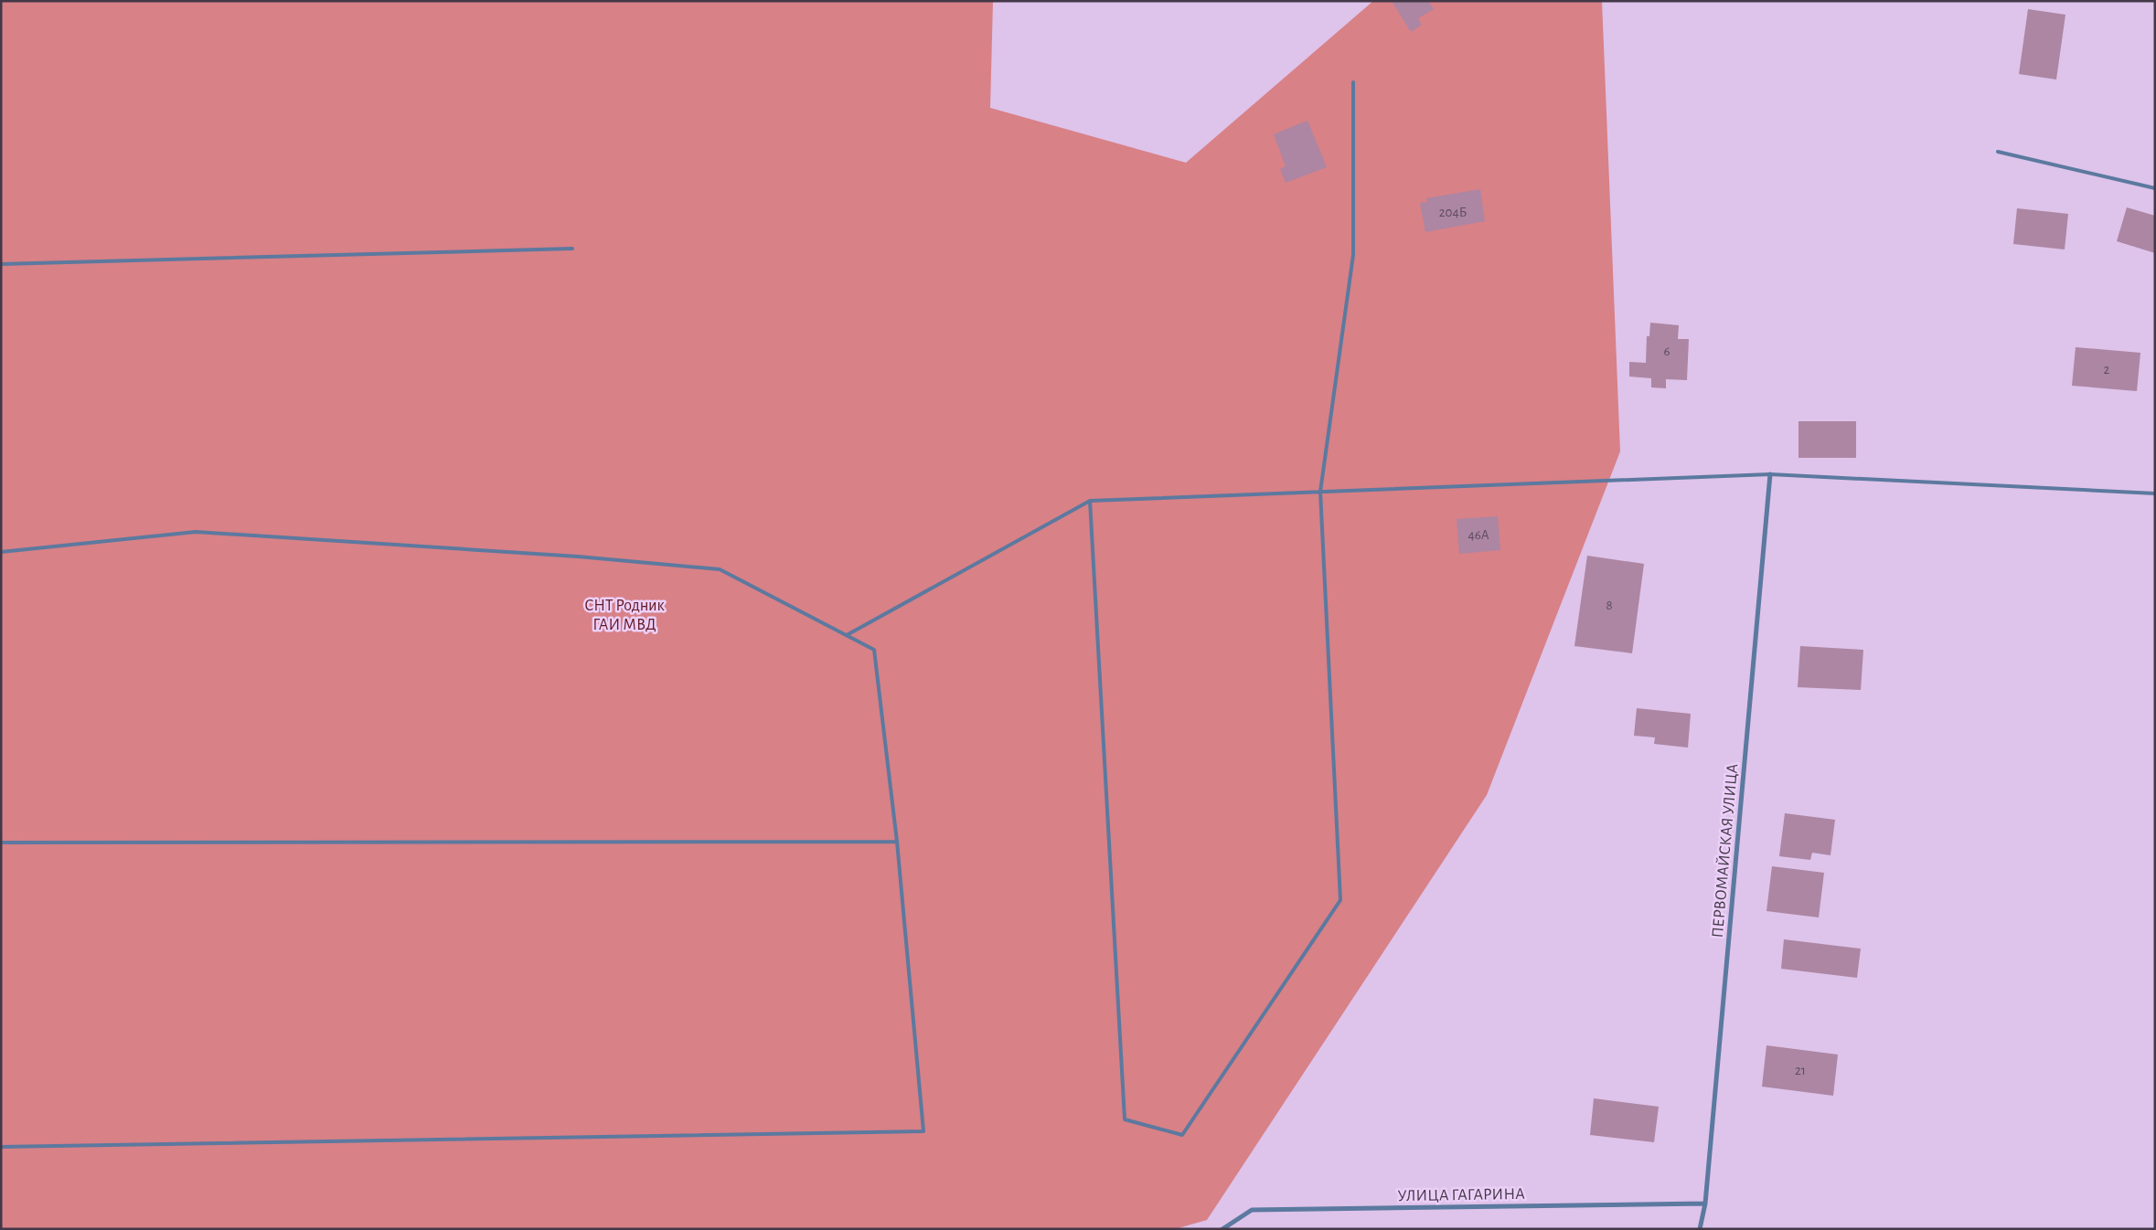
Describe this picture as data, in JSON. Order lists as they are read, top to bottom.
{
  "streets": {
    "street": ["ПЕРВОМАЙСКАЯ УЛИЦА", "УЛИЦА ГАГАРИНА"]
  },
  "crossings": [
    ["ПЕРВОМАЙСКАЯ УЛИЦА", "УЛИЦА ГАГАРИНА"]
  ],
  "parks": ["СНТ Родник ГАИ МВД"],
  "house_numbers": [
    "204Б",
    "6",
    "2",
    "46А",
    "8",
    "21"
  ]
}
